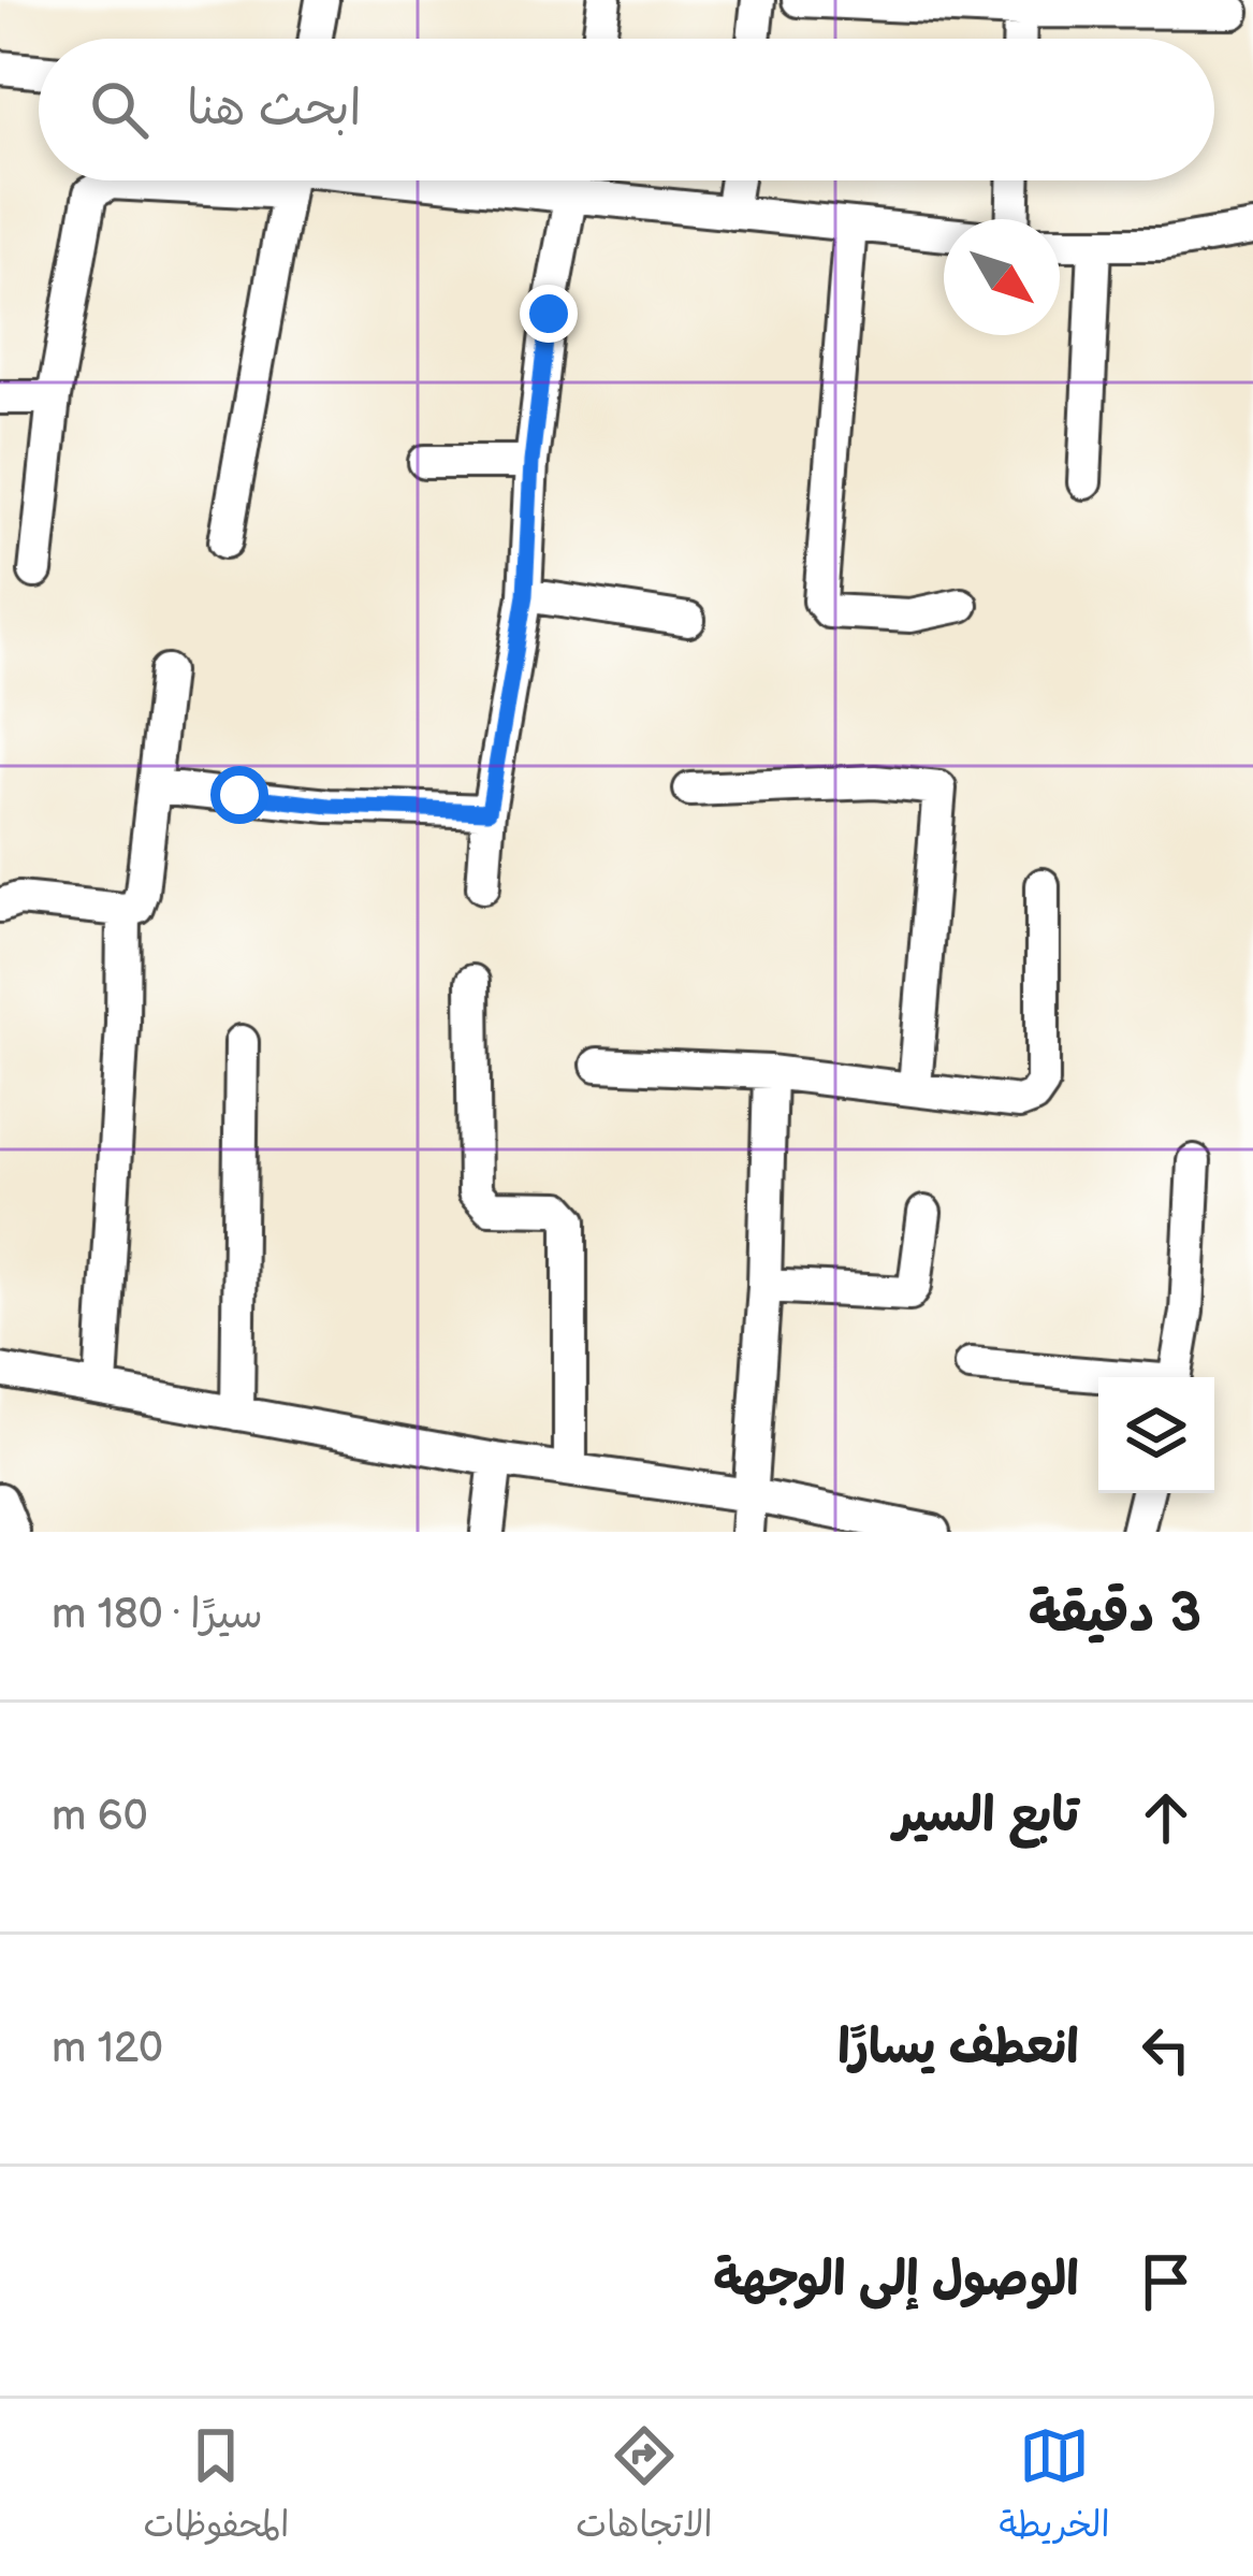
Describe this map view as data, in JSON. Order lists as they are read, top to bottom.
{
  "north": "bottom right",
  "page": {
    "search": "ابحث هنا",
    "heading": ["3 دقيقة", "سيرًا · 180 m"],
    "list": [
      ["تابع السير", "60 m"],
      ["انعطف يسارًا", "120 m"],
      "الوصول إلى الوجهة"
    ],
    "nav": ["الخريطة", "الاتجاهات", "المحفوظات"]
  }
}
